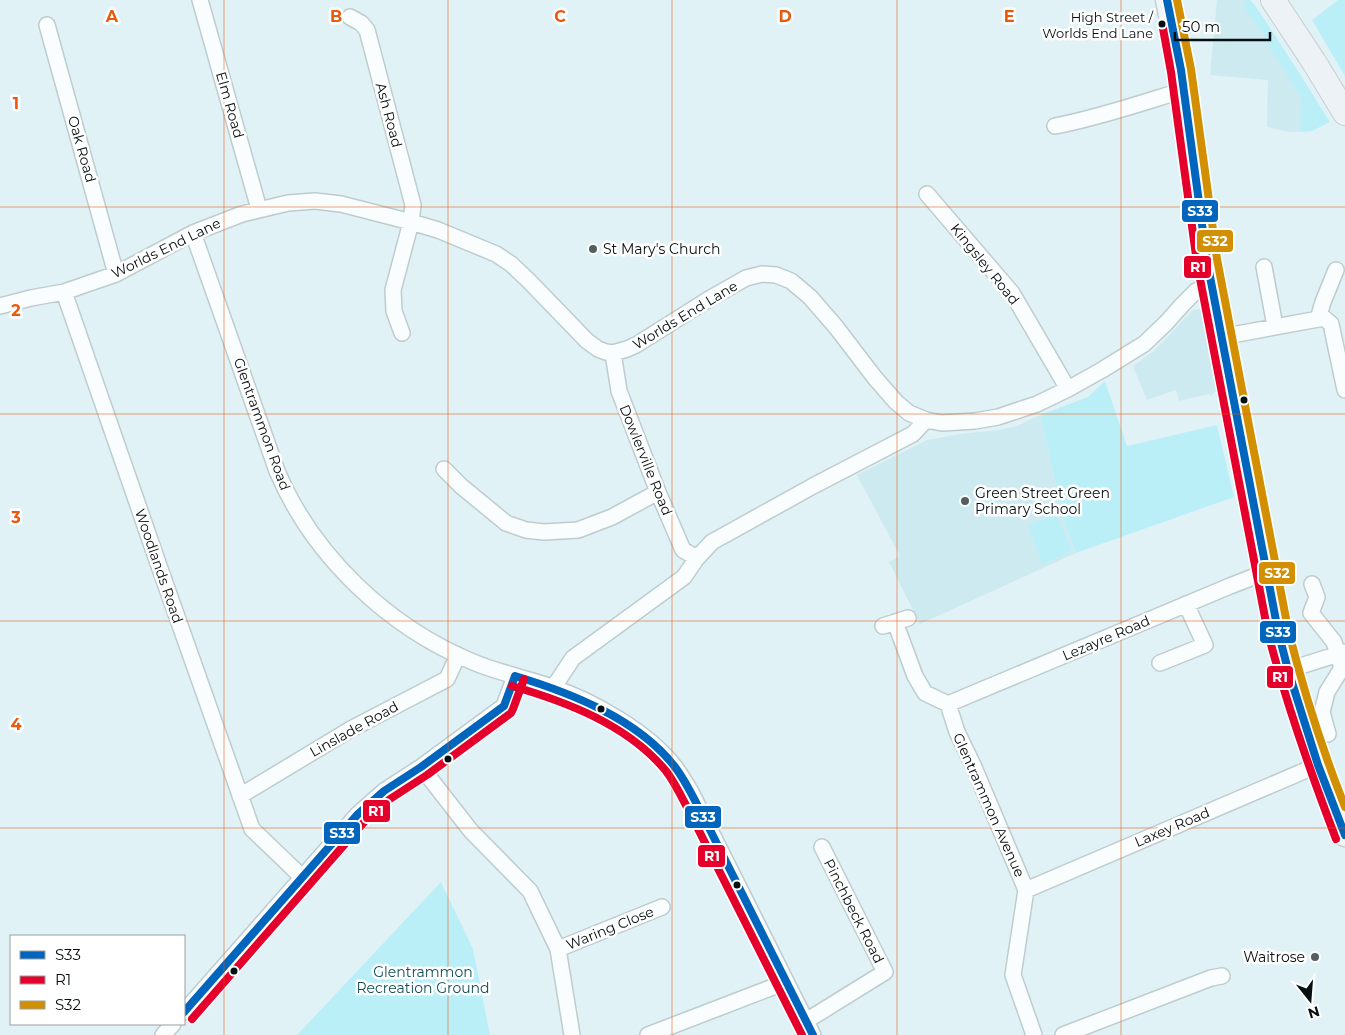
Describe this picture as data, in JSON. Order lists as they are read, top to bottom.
{
  "streets": {
    "street": [
      "Elm Road",
      "Ash Road",
      "Oak Road",
      "Worlds End Lane",
      "Kingsley Road",
      "Glentrammon Road",
      "Dowlerville Road",
      "Woodlands Road",
      "Lezayre Road",
      "Linslade Road",
      "Glentrammon Avenue",
      "Laxey Road",
      "Pinchbeck Road",
      "Waring Close"
    ]
  },
  "crossings": [
    ["Elm Road", "Worlds End Lane"],
    ["Ash Road", "Worlds End Lane"],
    ["Oak Road", "Worlds End Lane"],
    ["Worlds End Lane", "Kingsley Road"],
    ["Worlds End Lane", "Glentrammon Road"],
    ["Worlds End Lane", "Dowlerville Road"],
    ["Worlds End Lane", "Woodlands Road"],
    ["Glentrammon Road", "Linslade Road"],
    ["Glentrammon Road", "Pinchbeck Road"],
    ["Woodlands Road", "Linslade Road"],
    ["Lezayre Road", "Glentrammon Avenue"],
    ["Glentrammon Avenue", "Laxey Road"]
  ],
  "parks": ["Glentrammon Recreation Ground"],
  "places": [
    "High Street / Worlds End Lane",
    "St Mary's Church",
    "Green Street Green Primary School",
    "Waitrose"
  ],
  "lines": ["transit line S33", "transit line S32", "transit line R1"],
  "legend": ["S33", "R1", "S32"],
  "scale_bar": "50 m",
  "north": "bottom",
  "grid": {
    "columns": [
      "A",
      "B",
      "C",
      "D",
      "E"
    ],
    "rows": [
      "1",
      "2",
      "3",
      "4"
    ]
  }
}
